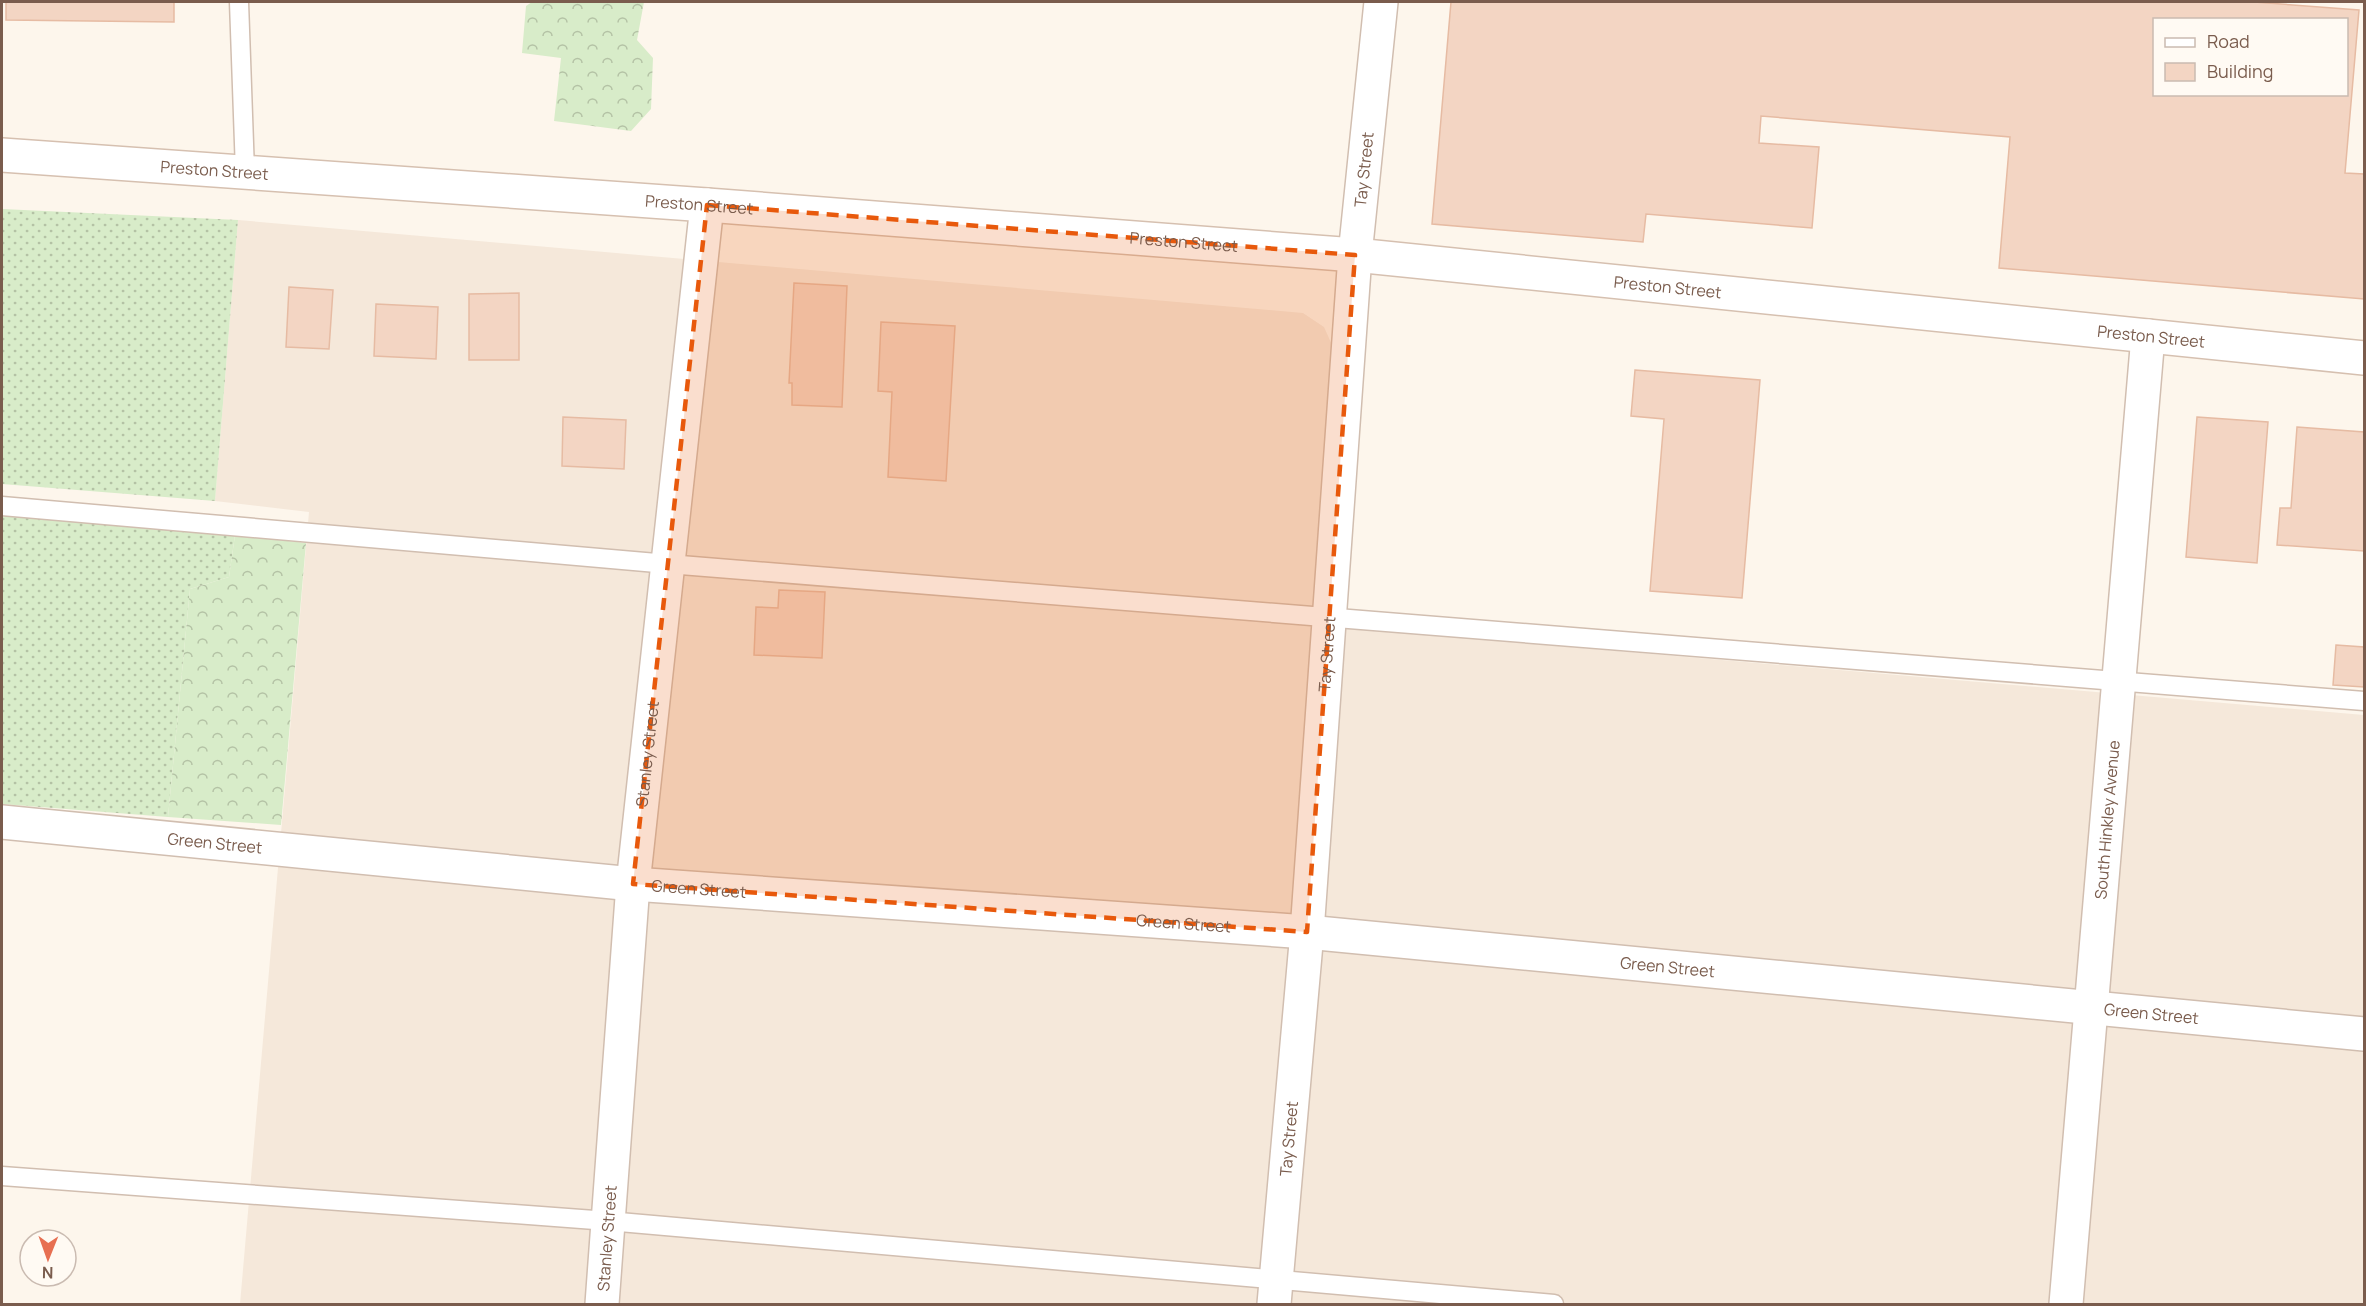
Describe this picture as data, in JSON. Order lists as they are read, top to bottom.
{
  "streets": {
    "street": [
      "Tay Street",
      "Preston Street",
      "Stanley Street",
      "South Hinkley Avenue",
      "Green Street"
    ]
  },
  "crossings": [
    ["Tay Street", "Preston Street"],
    ["Tay Street", "Green Street"],
    ["Preston Street", "Stanley Street"],
    ["Preston Street", "South Hinkley Avenue"],
    ["Stanley Street", "Green Street"],
    ["South Hinkley Avenue", "Green Street"]
  ],
  "legend": ["Road", "Building"],
  "north": "bottom"
}
